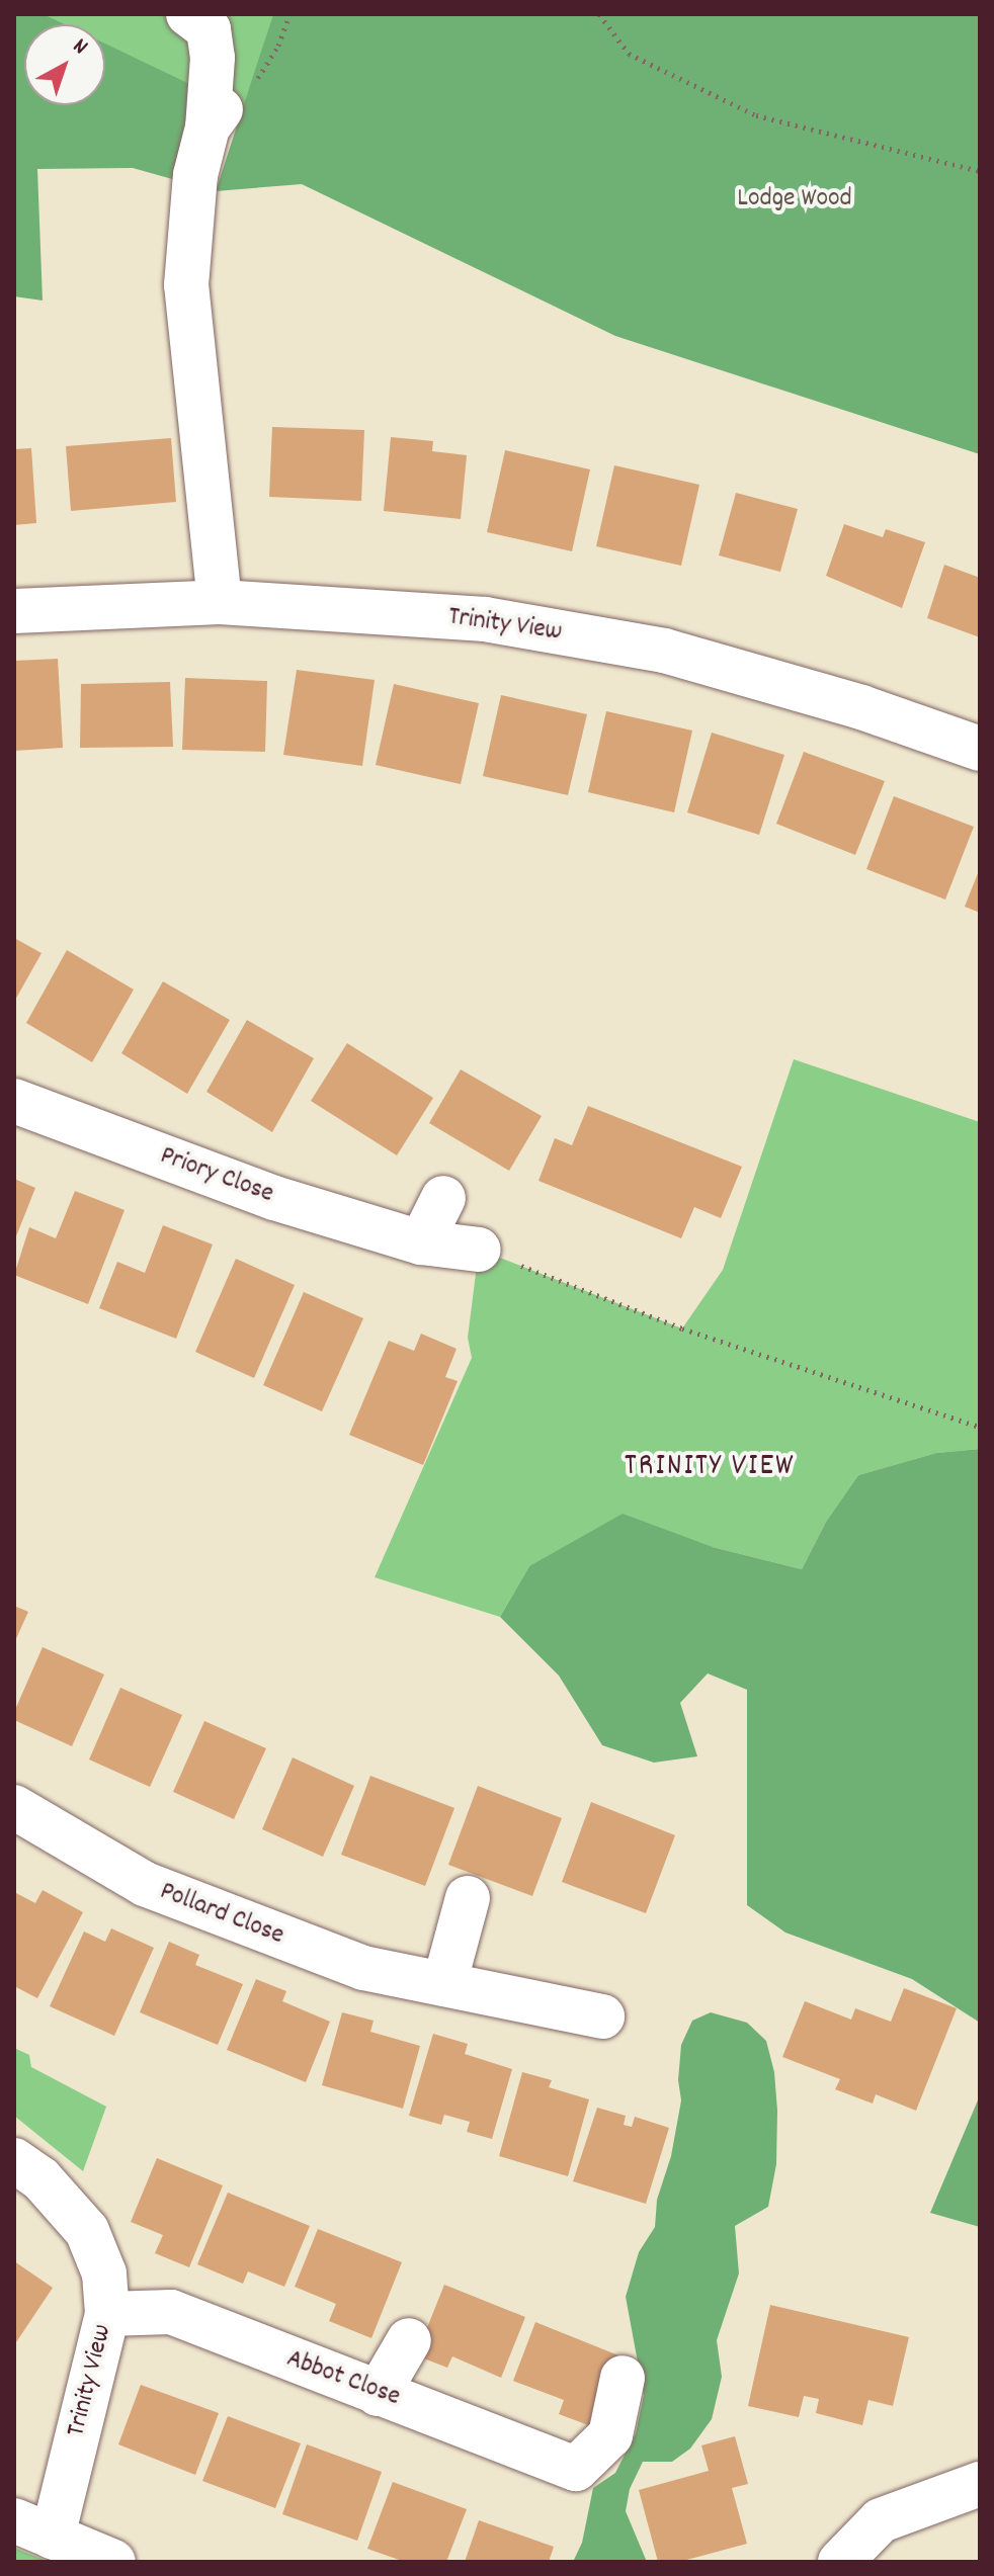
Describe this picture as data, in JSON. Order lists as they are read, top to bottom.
{
  "streets": {
    "street": [
      "Trinity View",
      "Priory Close",
      "Pollard Close",
      "Abbot Close"
    ]
  },
  "crossings": [
    ["Trinity View", "Abbot Close"]
  ],
  "districts": ["TRINITY VIEW"],
  "parks": ["Lodge Wood"],
  "north": "top right"
}
